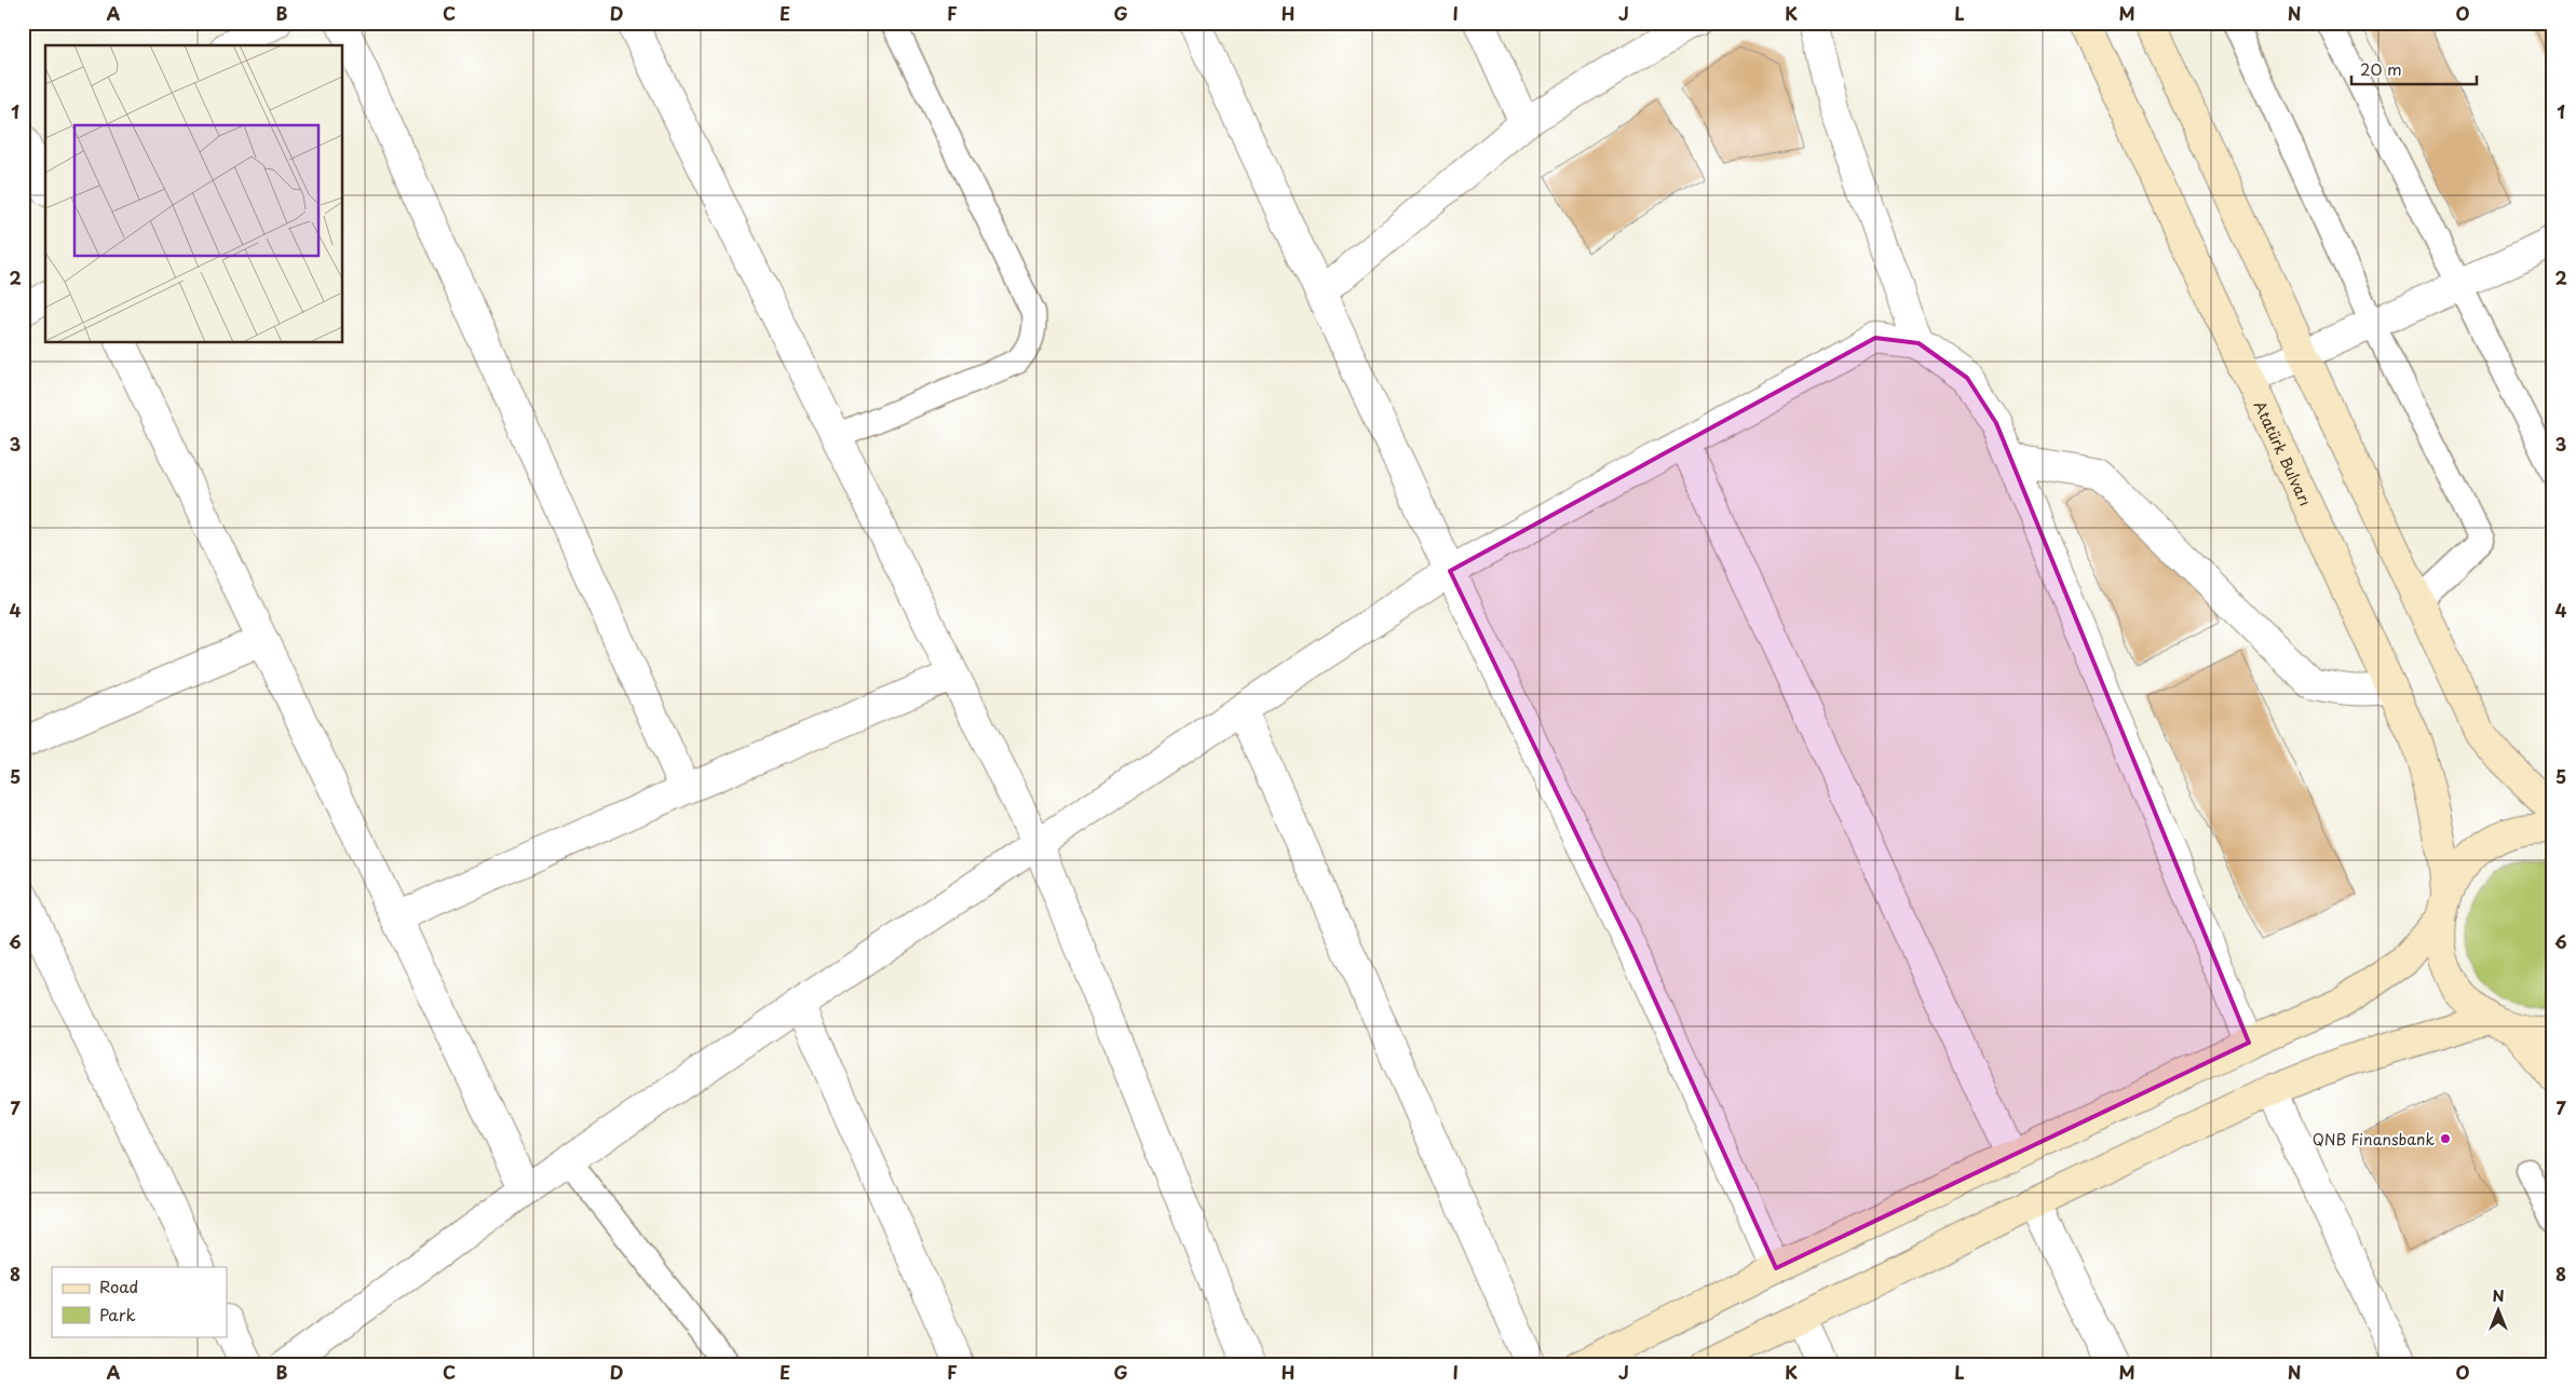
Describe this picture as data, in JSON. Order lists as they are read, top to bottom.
{
  "streets": {
    "main road": ["Atatürk Bulvarı"]
  },
  "places": ["QNB Finansbank"],
  "legend": ["Road", "Park"],
  "scale_bar": "20 m",
  "north": "top",
  "grid": {
    "columns": [
      "A",
      "B",
      "C",
      "D",
      "E",
      "F",
      "G",
      "H",
      "I",
      "J",
      "K",
      "L",
      "M",
      "N",
      "O"
    ],
    "rows": [
      "1",
      "2",
      "3",
      "4",
      "5",
      "6",
      "7",
      "8"
    ]
  }
}
